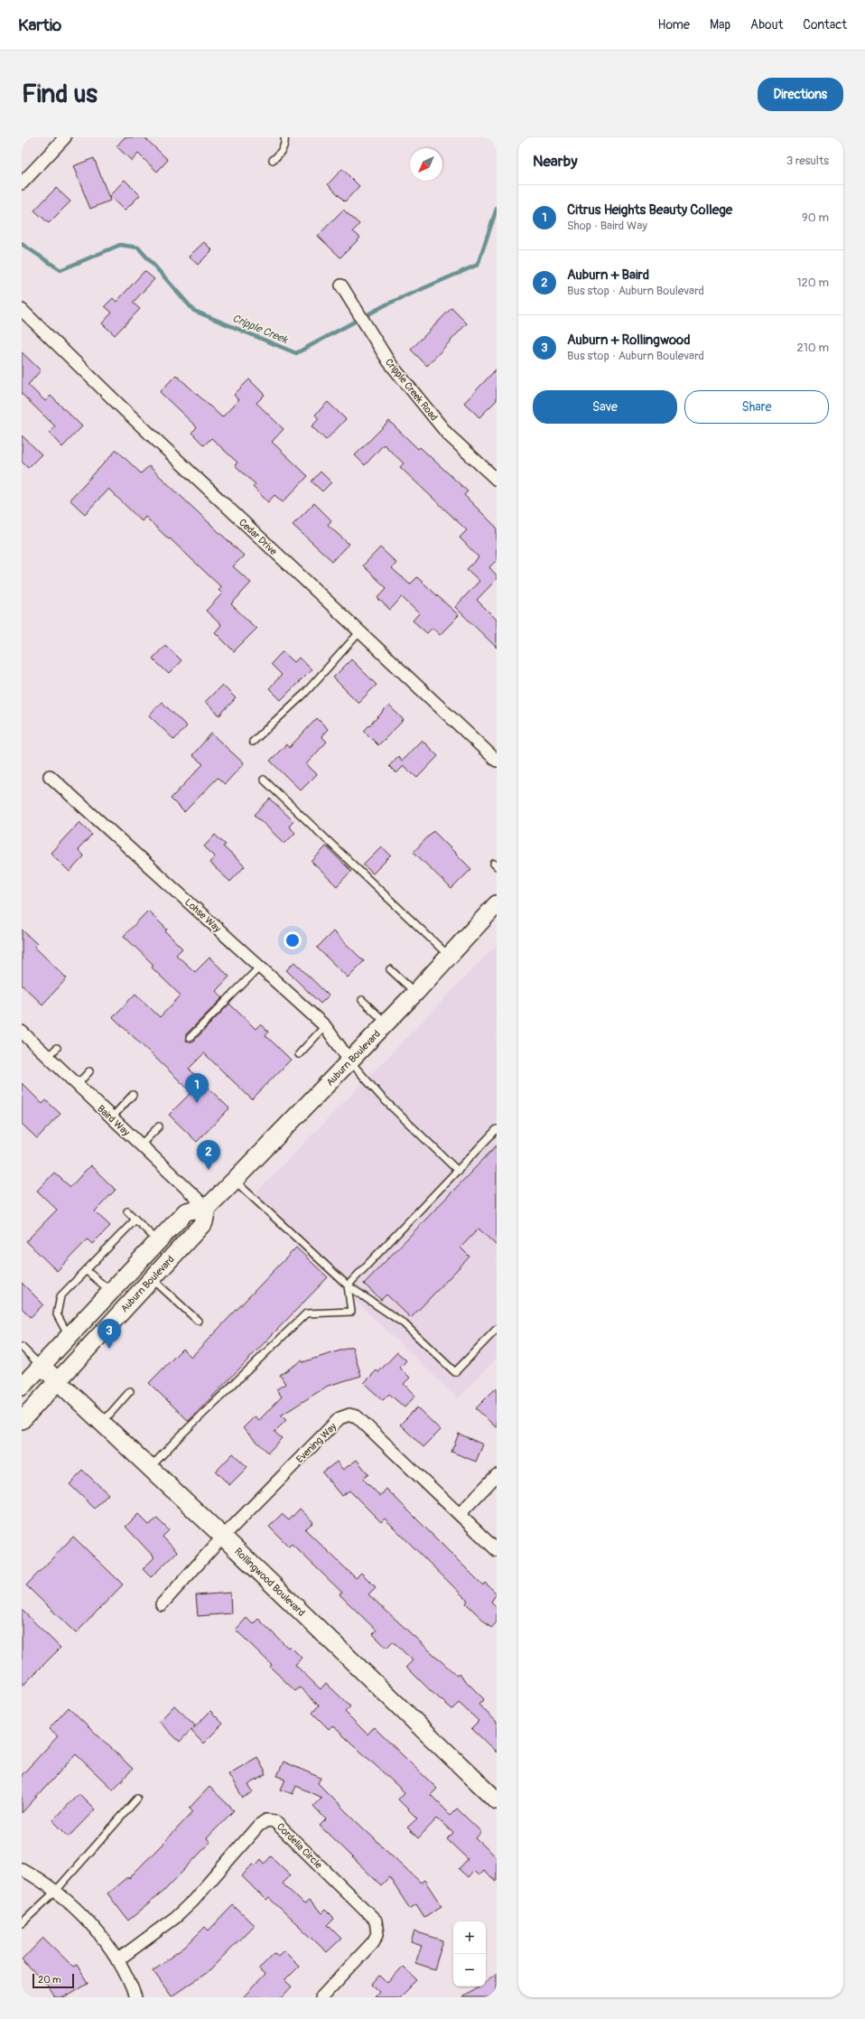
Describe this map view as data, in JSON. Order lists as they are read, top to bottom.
{
  "streets": {
    "main road": ["Auburn Boulevard", "Rollingwood Boulevard"],
    "street": [
      "Cripple Creek Road",
      "Cedar Drive",
      "Lohse Way",
      "Baird Way",
      "Evening Way",
      "Cordelia Circle"
    ]
  },
  "crossings": [
    ["Lohse Way", "Auburn Boulevard"],
    ["Auburn Boulevard", "Baird Way"],
    ["Auburn Boulevard", "Rollingwood Boulevard"],
    ["Evening Way", "Rollingwood Boulevard"]
  ],
  "water": ["Cripple Creek"],
  "scale_bar": "20 m",
  "north": "bottom left",
  "page": {
    "header": "Kartio",
    "nav": [
      "Home",
      "Map",
      "About",
      "Contact"
    ],
    "buttons": [
      "Directions",
      ["Save", "Share"]
    ],
    "title": "Find us",
    "heading": ["Nearby", "3 results"],
    "list": [
      {
        "mark": "1",
        "name": "Citrus Heights Beauty College",
        "note": "Shop · Baird Way",
        "value": "90 m"
      },
      {
        "mark": "2",
        "name": "Auburn + Baird",
        "note": "Bus stop · Auburn Boulevard",
        "value": "120 m"
      },
      {
        "mark": "3",
        "name": "Auburn + Rollingwood",
        "note": "Bus stop · Auburn Boulevard",
        "value": "210 m"
      }
    ],
    "pins": ["1", "2", "3"],
    "map_buttons": ["+", "−"],
    "scale": "20 m"
  }
}
